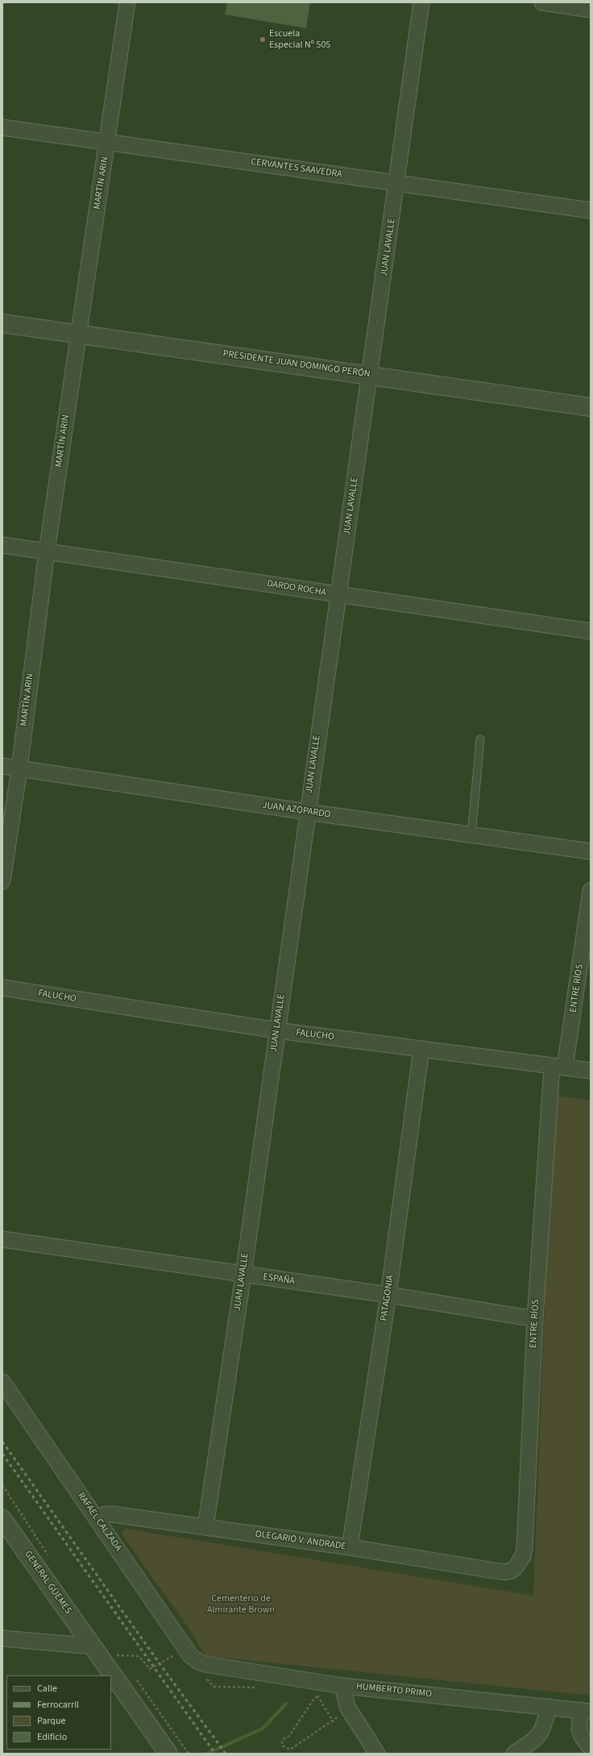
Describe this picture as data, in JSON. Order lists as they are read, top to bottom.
{
  "streets": {
    "street": [
      "CERVANTES SAAVEDRA",
      "MARTÍN ARIN",
      "JUAN LAVALLE",
      "PRESIDENTE JUAN DOMINGO PERÓN",
      "DARDO ROCHA",
      "JUAN AZOPARDO",
      "ENTRE RÍOS",
      "FALUCHO",
      "ESPAÑA",
      "PATAGONIA",
      "RAFAEL CALZADA",
      "OLEGARIO V. ANDRADE",
      "GENERAL GÜEMES",
      "HUMBERTO PRIMO"
    ]
  },
  "crossings": [
    ["CERVANTES SAAVEDRA", "MARTÍN ARIN"],
    ["CERVANTES SAAVEDRA", "JUAN LAVALLE"],
    ["MARTÍN ARIN", "PRESIDENTE JUAN DOMINGO PERÓN"],
    ["MARTÍN ARIN", "DARDO ROCHA"],
    ["MARTÍN ARIN", "JUAN AZOPARDO"],
    ["JUAN LAVALLE", "PRESIDENTE JUAN DOMINGO PERÓN"],
    ["JUAN LAVALLE", "DARDO ROCHA"],
    ["JUAN LAVALLE", "JUAN AZOPARDO"],
    ["JUAN LAVALLE", "FALUCHO"],
    ["JUAN LAVALLE", "ESPAÑA"],
    ["JUAN LAVALLE", "OLEGARIO V. ANDRADE"],
    ["ENTRE RÍOS", "FALUCHO"],
    ["ENTRE RÍOS", "ESPAÑA"],
    ["ENTRE RÍOS", "OLEGARIO V. ANDRADE"],
    ["FALUCHO", "PATAGONIA"],
    ["ESPAÑA", "PATAGONIA"],
    ["PATAGONIA", "OLEGARIO V. ANDRADE"],
    ["RAFAEL CALZADA", "OLEGARIO V. ANDRADE"],
    ["RAFAEL CALZADA", "HUMBERTO PRIMO"]
  ],
  "parks": ["Cementerio de Almirante Brown"],
  "places": ["Escuela Especial Nº 505"],
  "legend": [
    "Calle",
    "Ferrocarril",
    "Parque",
    "Edificio"
  ]
}
